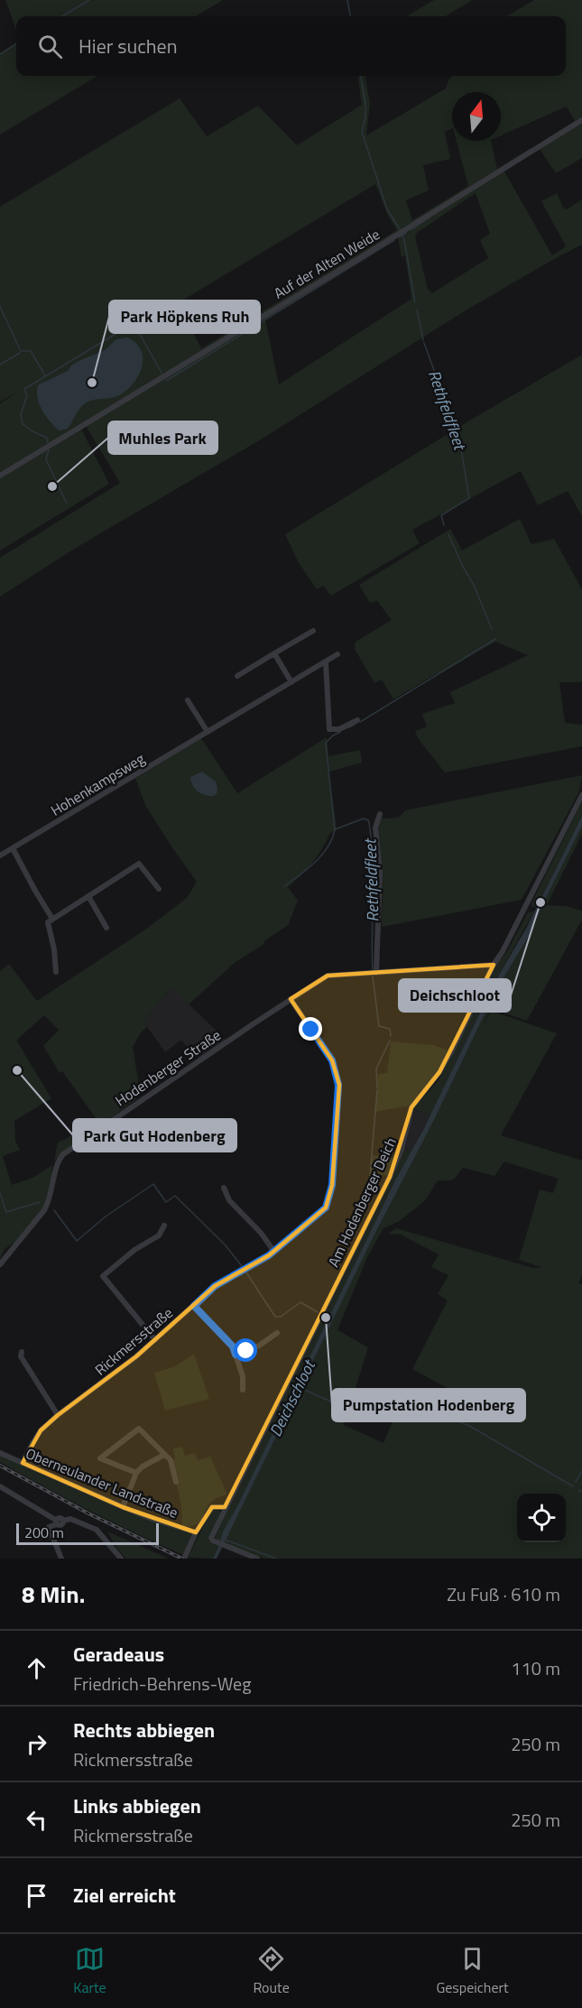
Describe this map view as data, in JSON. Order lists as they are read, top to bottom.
{
  "streets": {
    "street": [
      "Auf der Alten Weide",
      "Hohenkampsweg",
      "Hodenberger Straße",
      "Am Hodenberger Deich",
      "Rickmersstraße",
      "Oberneulander Landstraße"
    ]
  },
  "crossings": [
    ["Hodenberger Straße", "Am Hodenberger Deich"],
    ["Hodenberger Straße", "Rickmersstraße"],
    ["Rickmersstraße", "Oberneulander Landstraße"]
  ],
  "water": ["Rethfeldfleet", "Deichschloot"],
  "places": [
    "Park Höpkens Ruh",
    "Muhles Park",
    "Deichschloot",
    "Park Gut Hodenberg",
    "Pumpstation Hodenberg"
  ],
  "scale_bar": "200 m",
  "north": "top",
  "page": {
    "search": "Hier suchen",
    "scale": "200 m",
    "heading": ["8 Min.", "Zu Fuß · 610 m"],
    "list": [
      ["Geradeaus", "Friedrich-Behrens-Weg", "110 m"],
      ["Rechts abbiegen", "Rickmersstraße", "250 m"],
      ["Links abbiegen", "Rickmersstraße", "250 m"],
      "Ziel erreicht"
    ],
    "nav": ["Karte", "Route", "Gespeichert"]
  }
}
